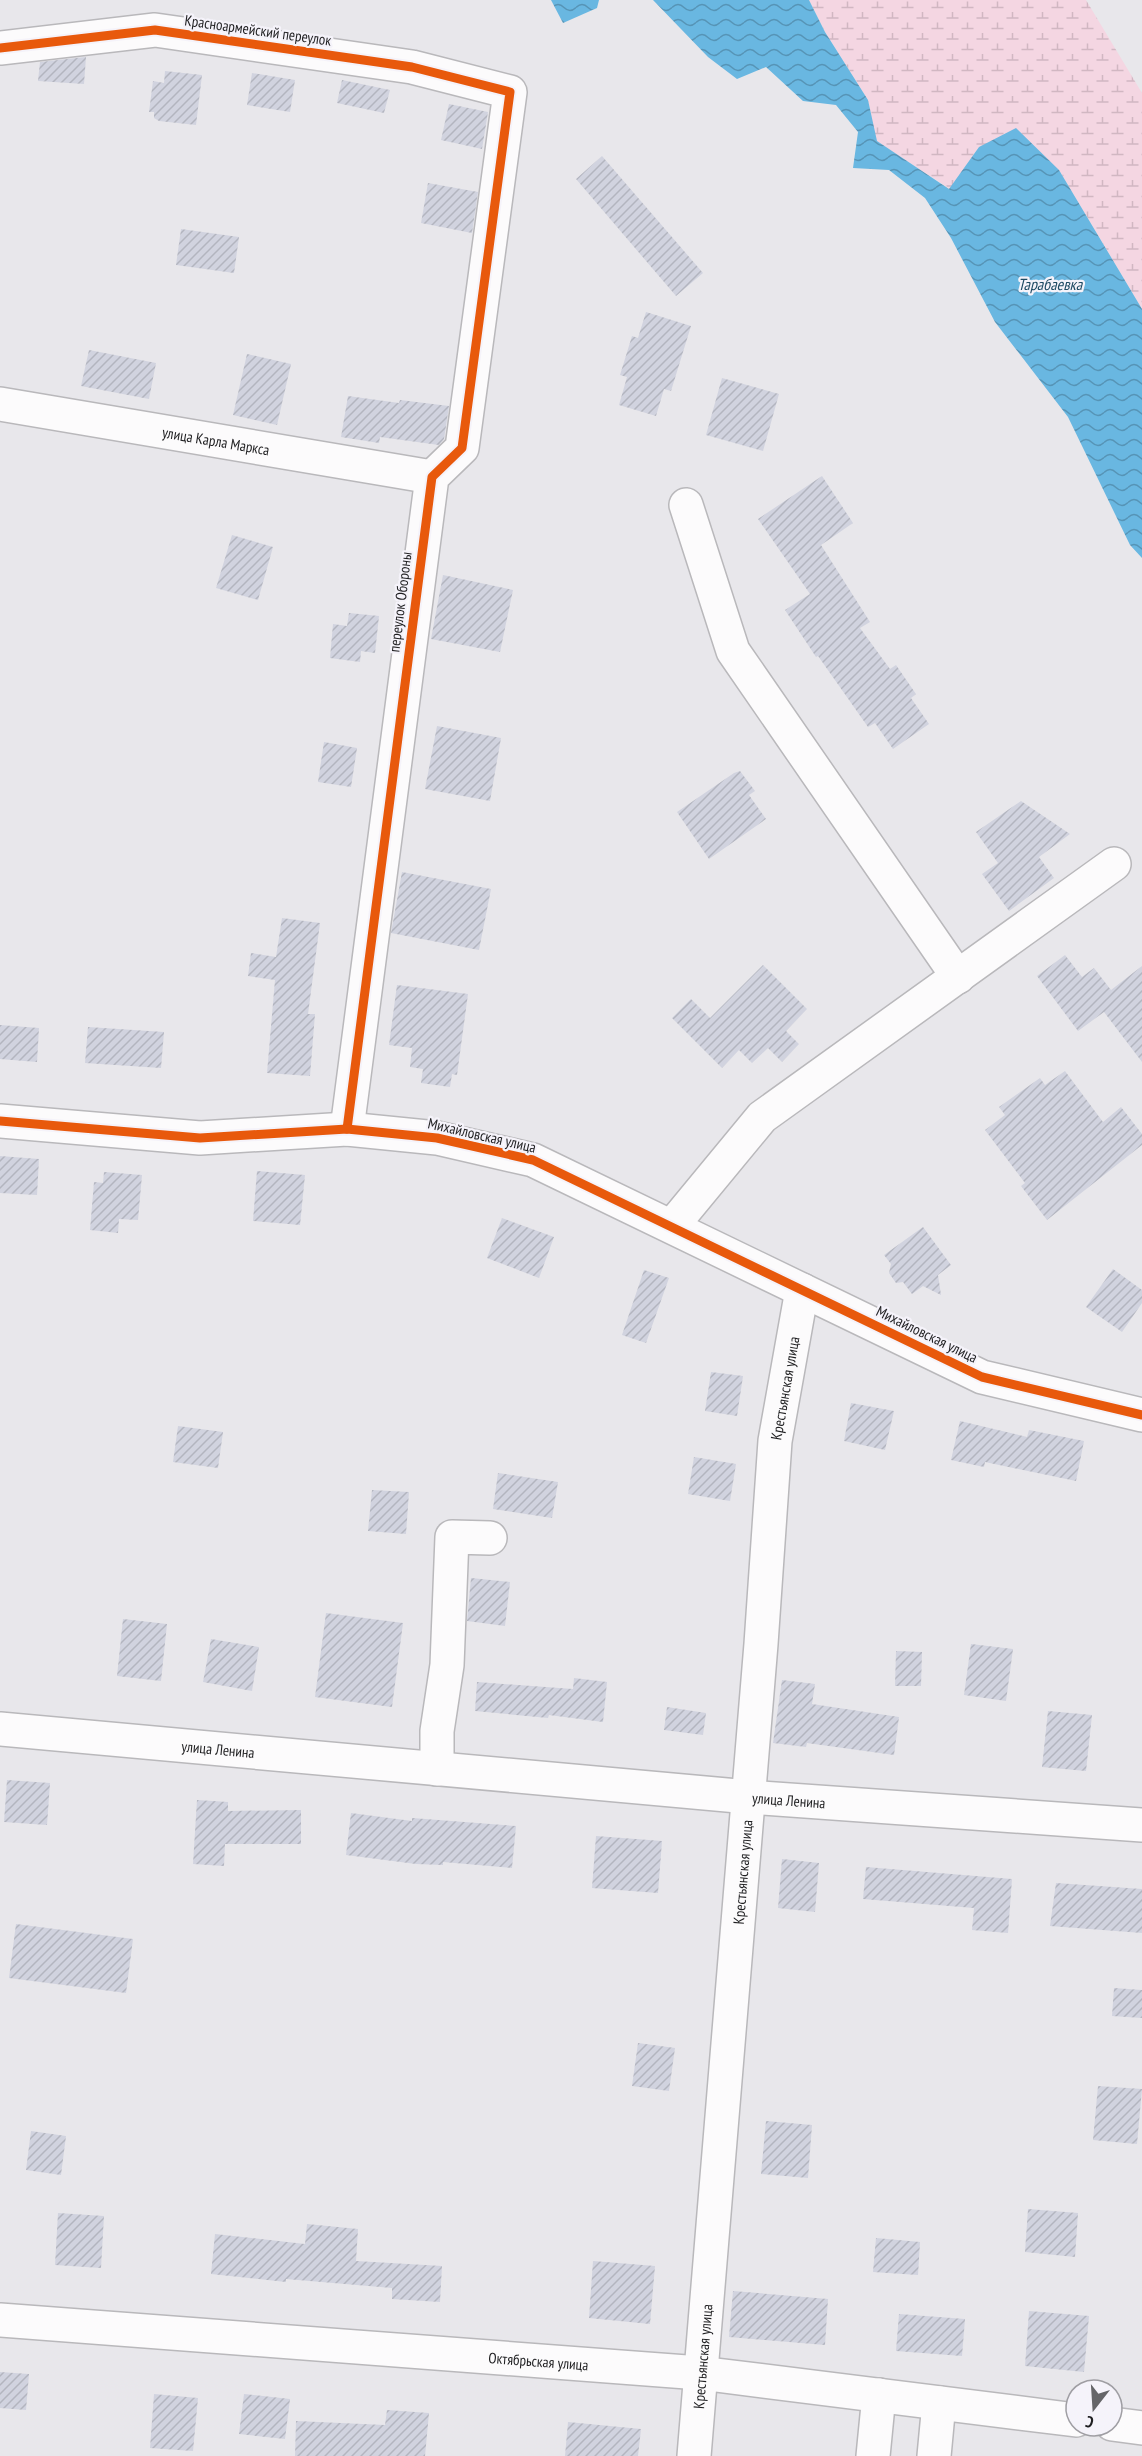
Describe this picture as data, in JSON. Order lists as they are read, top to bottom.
{
  "streets": {
    "street": [
      "Красноармейский переулок",
      "улица Карла Маркса",
      "переулок Обороны",
      "Михайловская улица",
      "Крестьянская улица",
      "улица Ленина",
      "Октябрьская улица"
    ]
  },
  "crossings": [
    ["Красноармейский переулок", "улица Карла Маркса"],
    ["Красноармейский переулок", "переулок Обороны"],
    ["улица Карла Маркса", "переулок Обороны"],
    ["переулок Обороны", "Михайловская улица"],
    ["Михайловская улица", "Крестьянская улица"],
    ["Крестьянская улица", "улица Ленина"],
    ["Крестьянская улица", "Октябрьская улица"]
  ],
  "water": ["Тарабаевка"],
  "north": "bottom"
}
